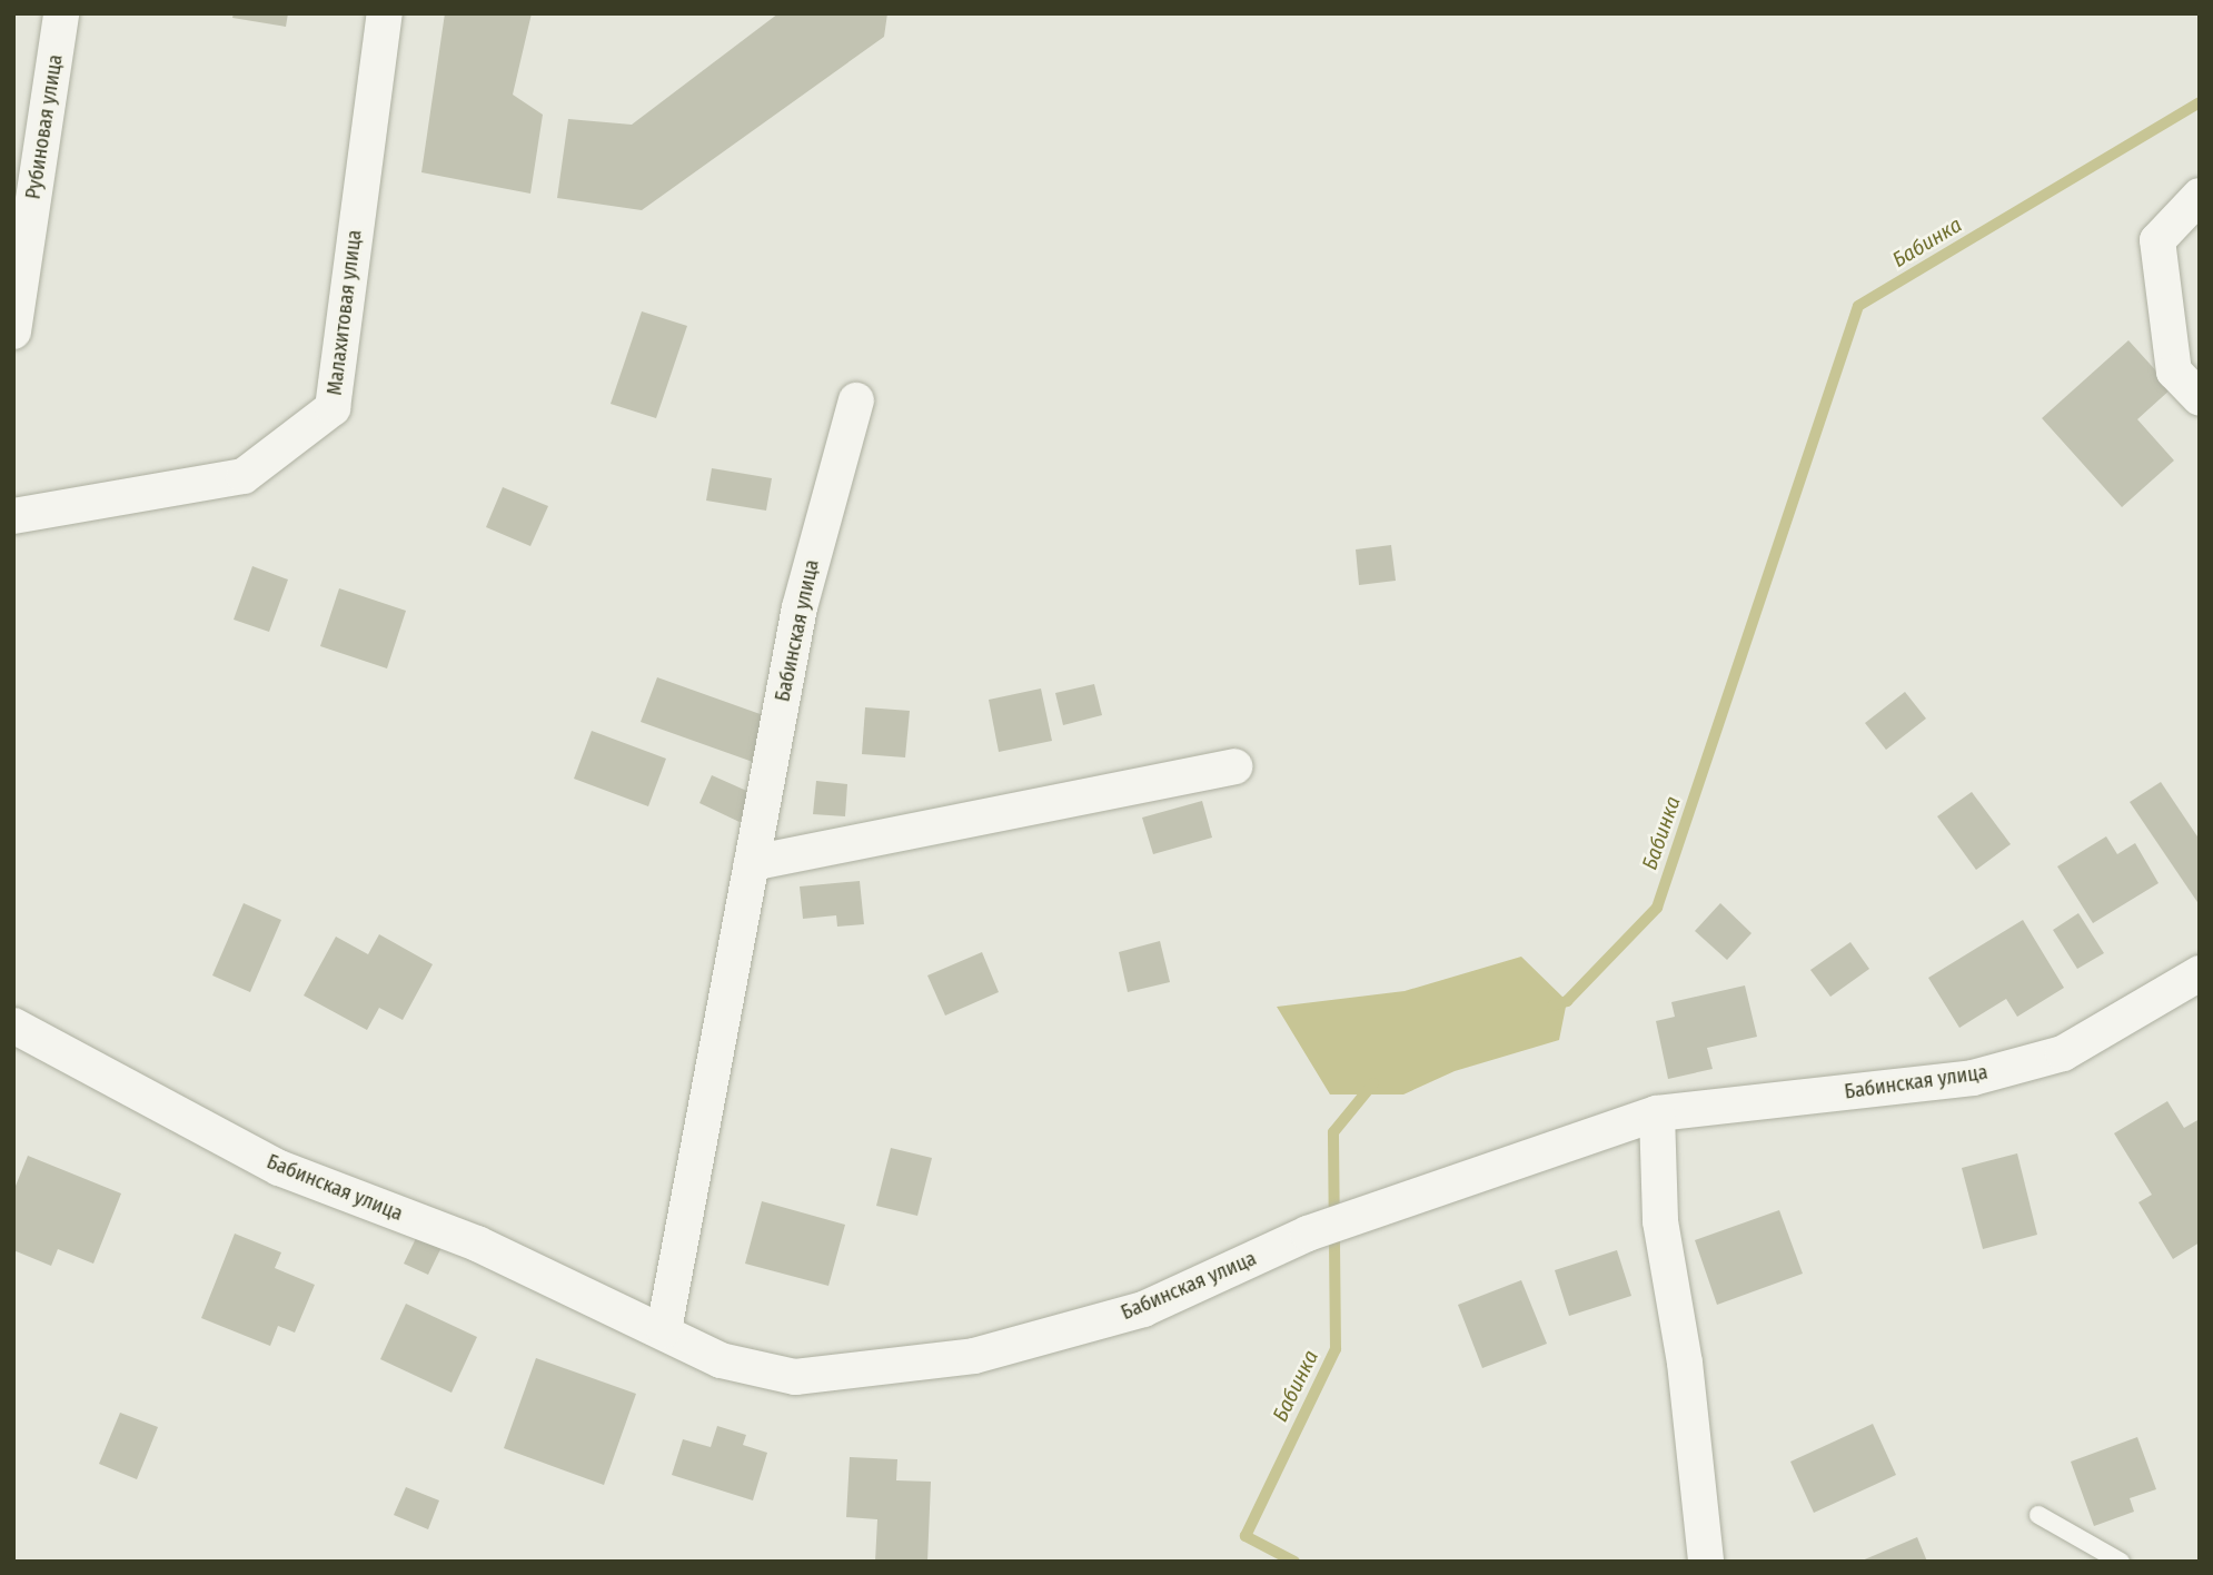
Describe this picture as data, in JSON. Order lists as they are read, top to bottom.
{
  "streets": {
    "street": ["Рубиновая улица", "Малахитовая улица", "Бабинская улица"]
  },
  "water": ["Бабинка"]
}
